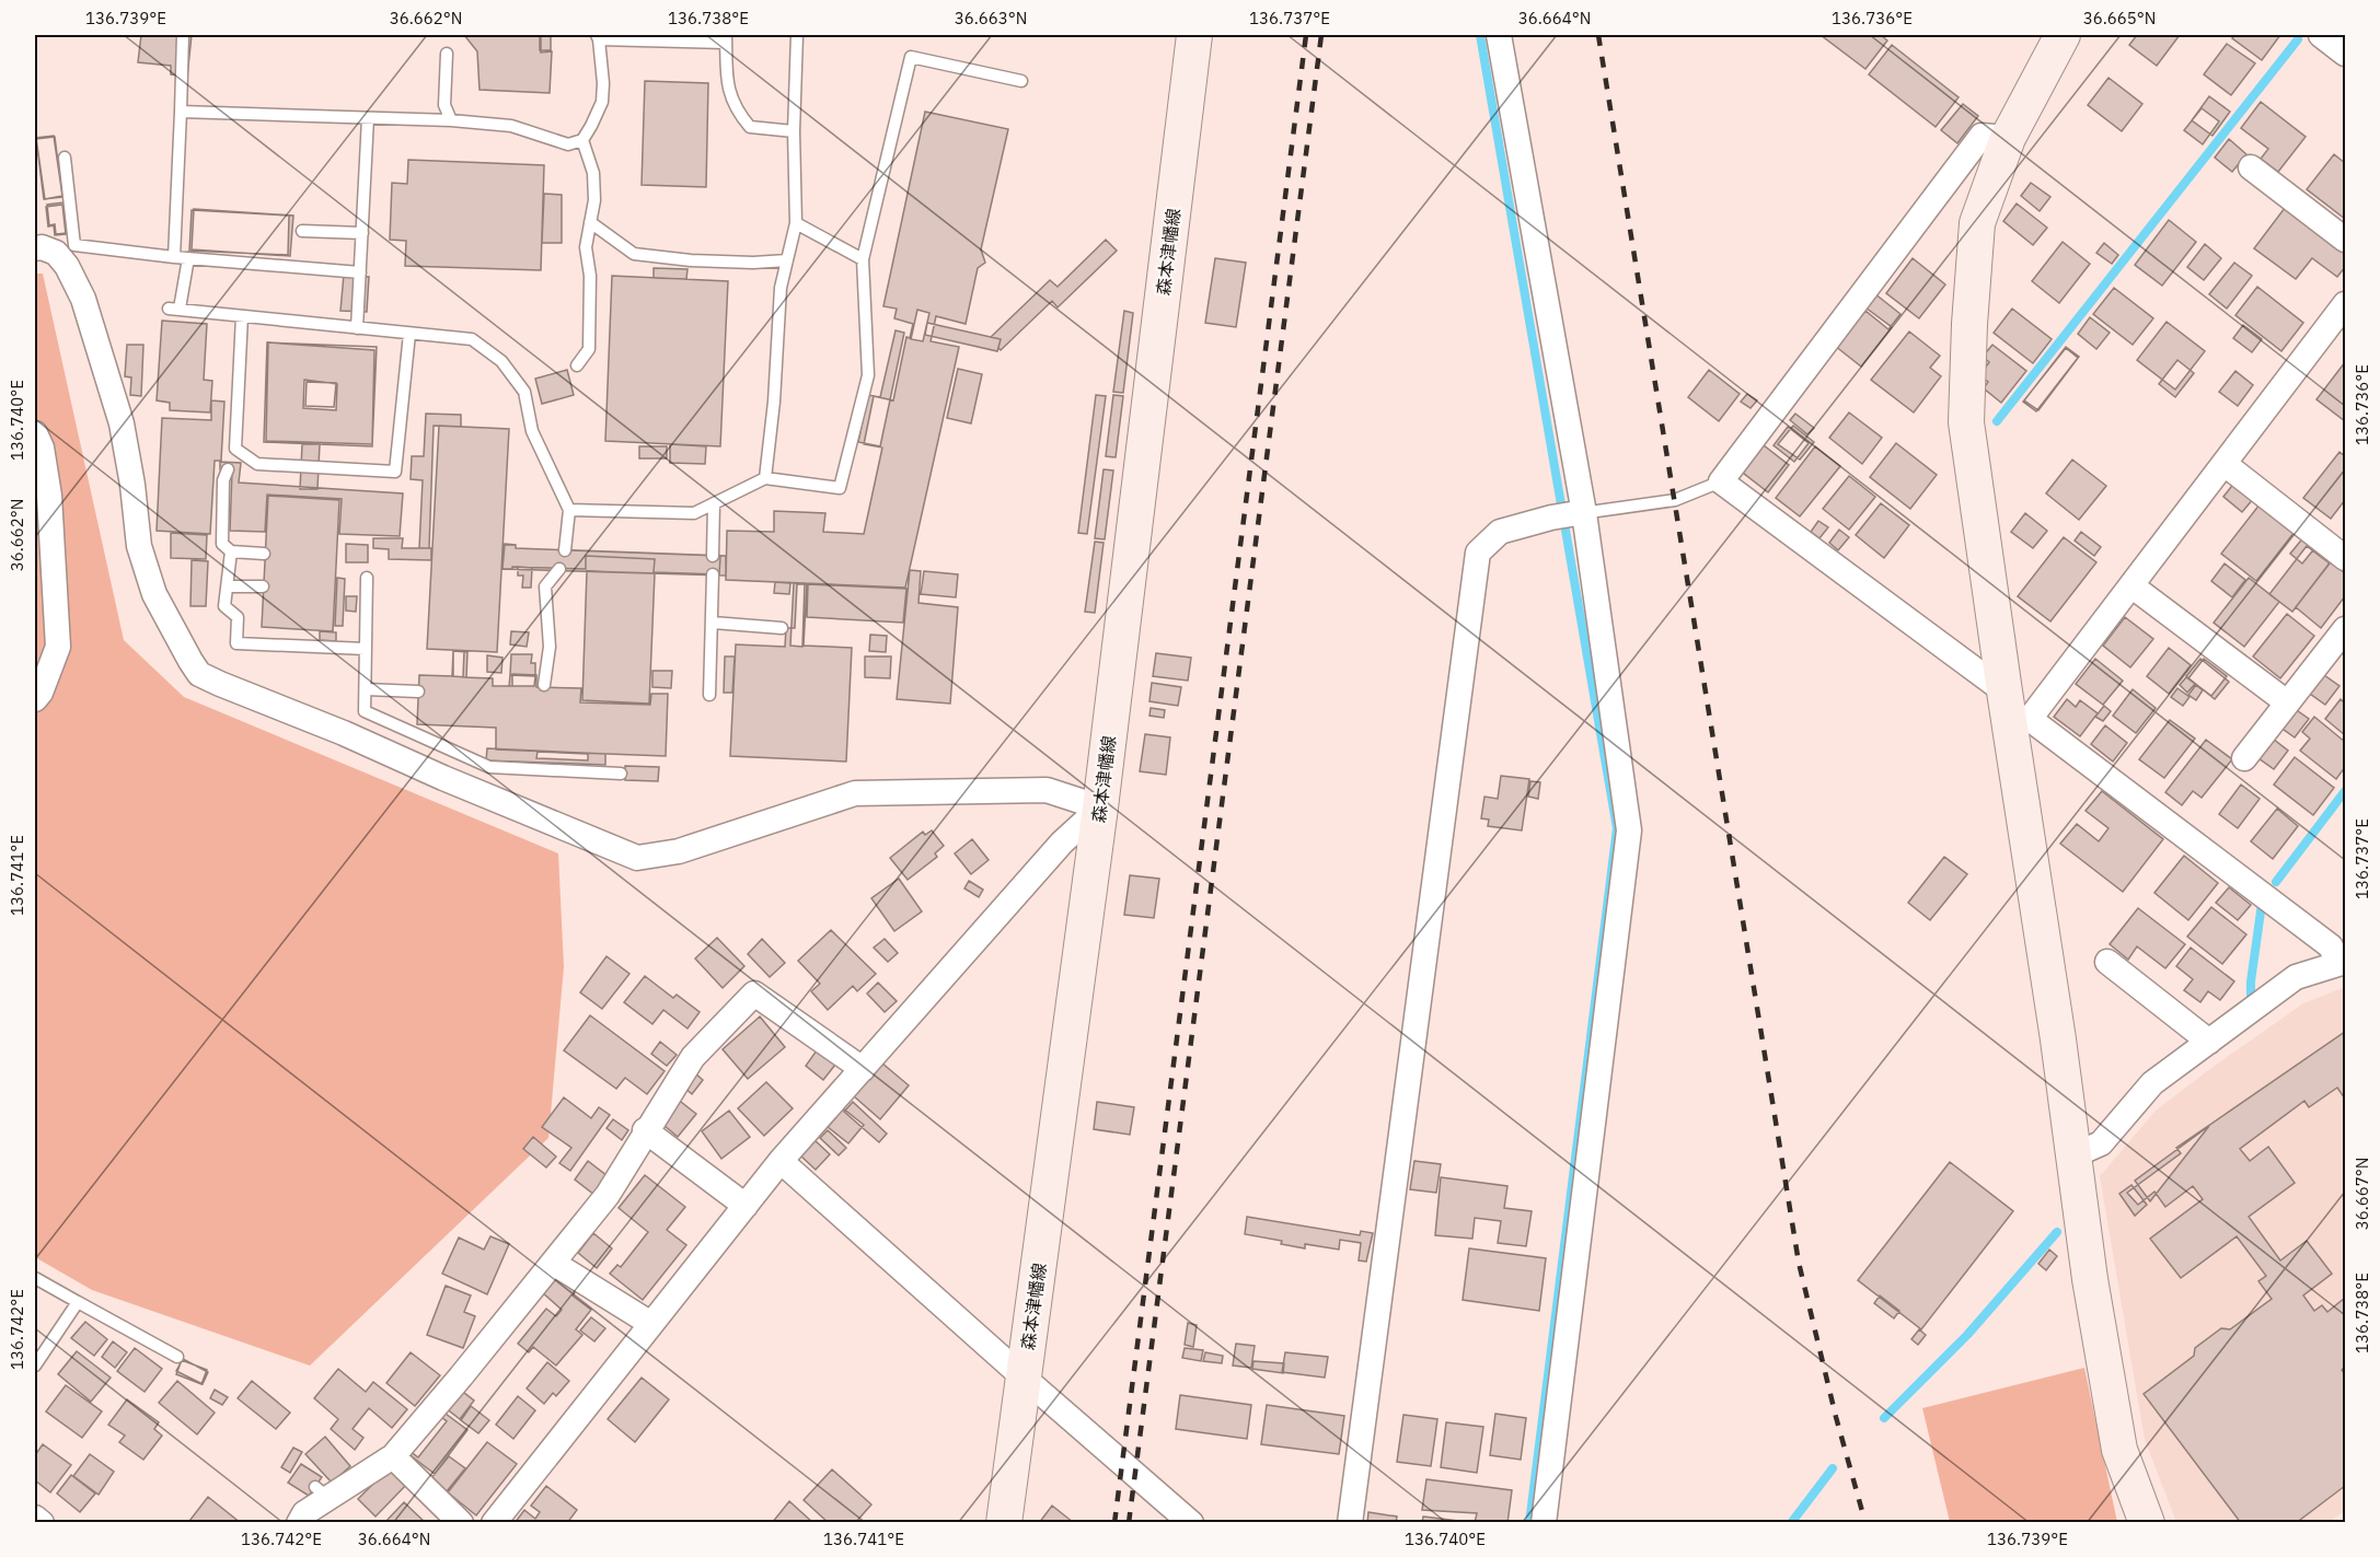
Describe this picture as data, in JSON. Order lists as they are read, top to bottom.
{
  "streets": {
    "street": ["森本津幡線"]
  },
  "coordinates": [
    "136.739°E",
    "36.662°N",
    "136.738°E",
    "36.663°N",
    "136.737°E",
    "36.664°N",
    "136.736°E",
    "36.665°N",
    "136.740°E",
    "136.741°E",
    "36.667°N",
    "136.742°E"
  ]
}
